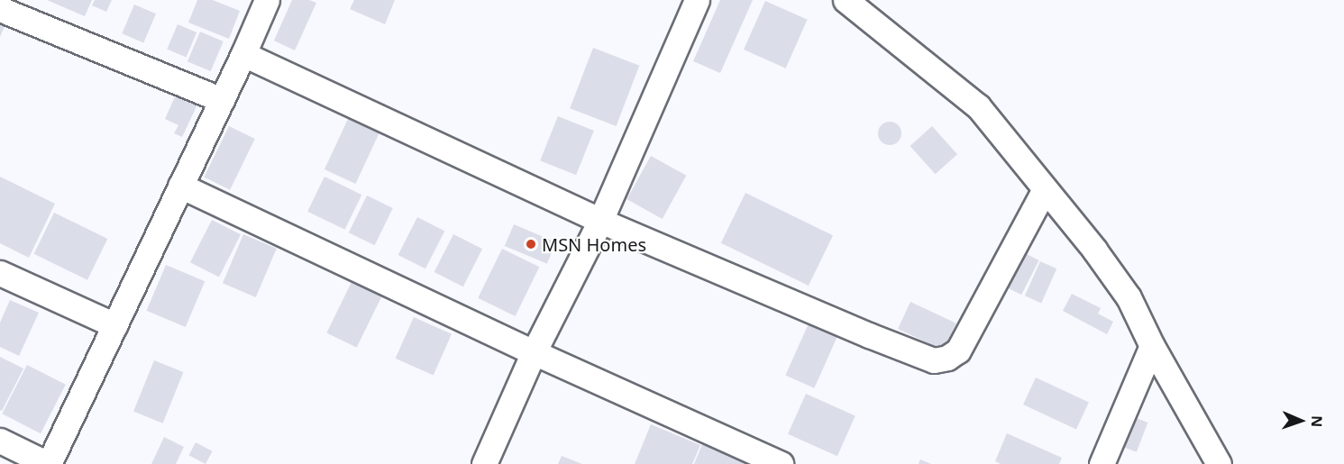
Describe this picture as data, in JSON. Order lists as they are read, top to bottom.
{
  "places": ["MSN Homes"],
  "north": "right"
}
